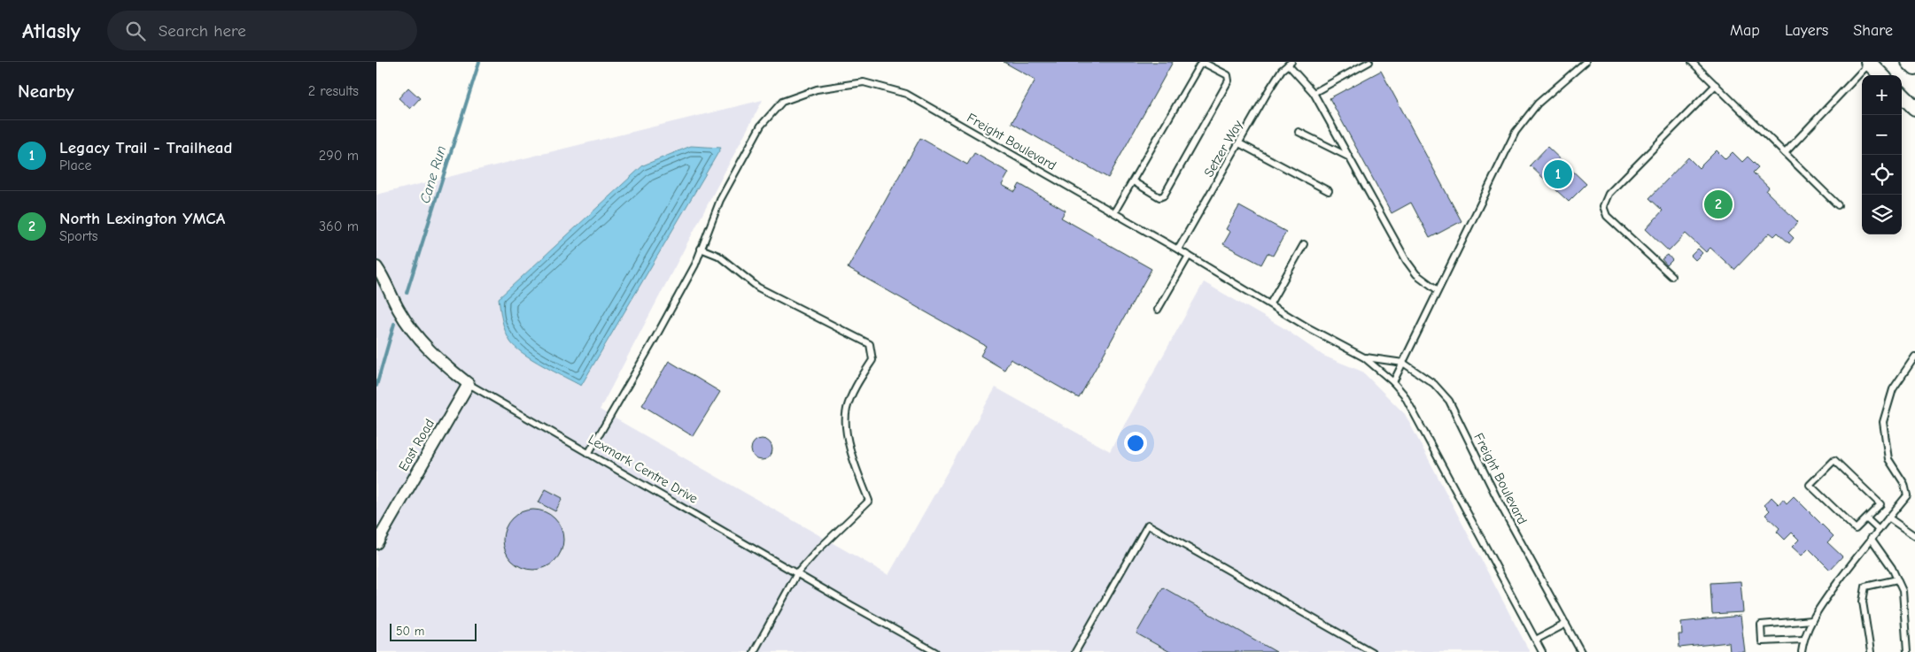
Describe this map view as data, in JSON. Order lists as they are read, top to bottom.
{
  "streets": {
    "street": ["East Road", "Lexmark Centre Drive"],
    "lane": ["Freight Boulevard", "Setzer Way"]
  },
  "crossings": [
    ["Freight Boulevard", "Setzer Way"],
    ["Freight Boulevard", "Lexmark Centre Drive"],
    ["East Road", "Lexmark Centre Drive"]
  ],
  "water": ["Cane Run"],
  "scale_bar": "50 m",
  "page": {
    "header": "Atlasly",
    "search": "Search here",
    "nav": ["Map", "Layers", "Share"],
    "heading": ["Nearby", "2 results"],
    "map_buttons": ["+", "−"],
    "list": [
      {
        "mark": "1",
        "name": "Legacy Trail - Trailhead",
        "note": "Place",
        "value": "290 m"
      },
      {
        "mark": "2",
        "name": "North Lexington YMCA",
        "note": "Sports",
        "value": "360 m"
      }
    ],
    "pins": ["1", "2"],
    "scale": "50 m"
  }
}
